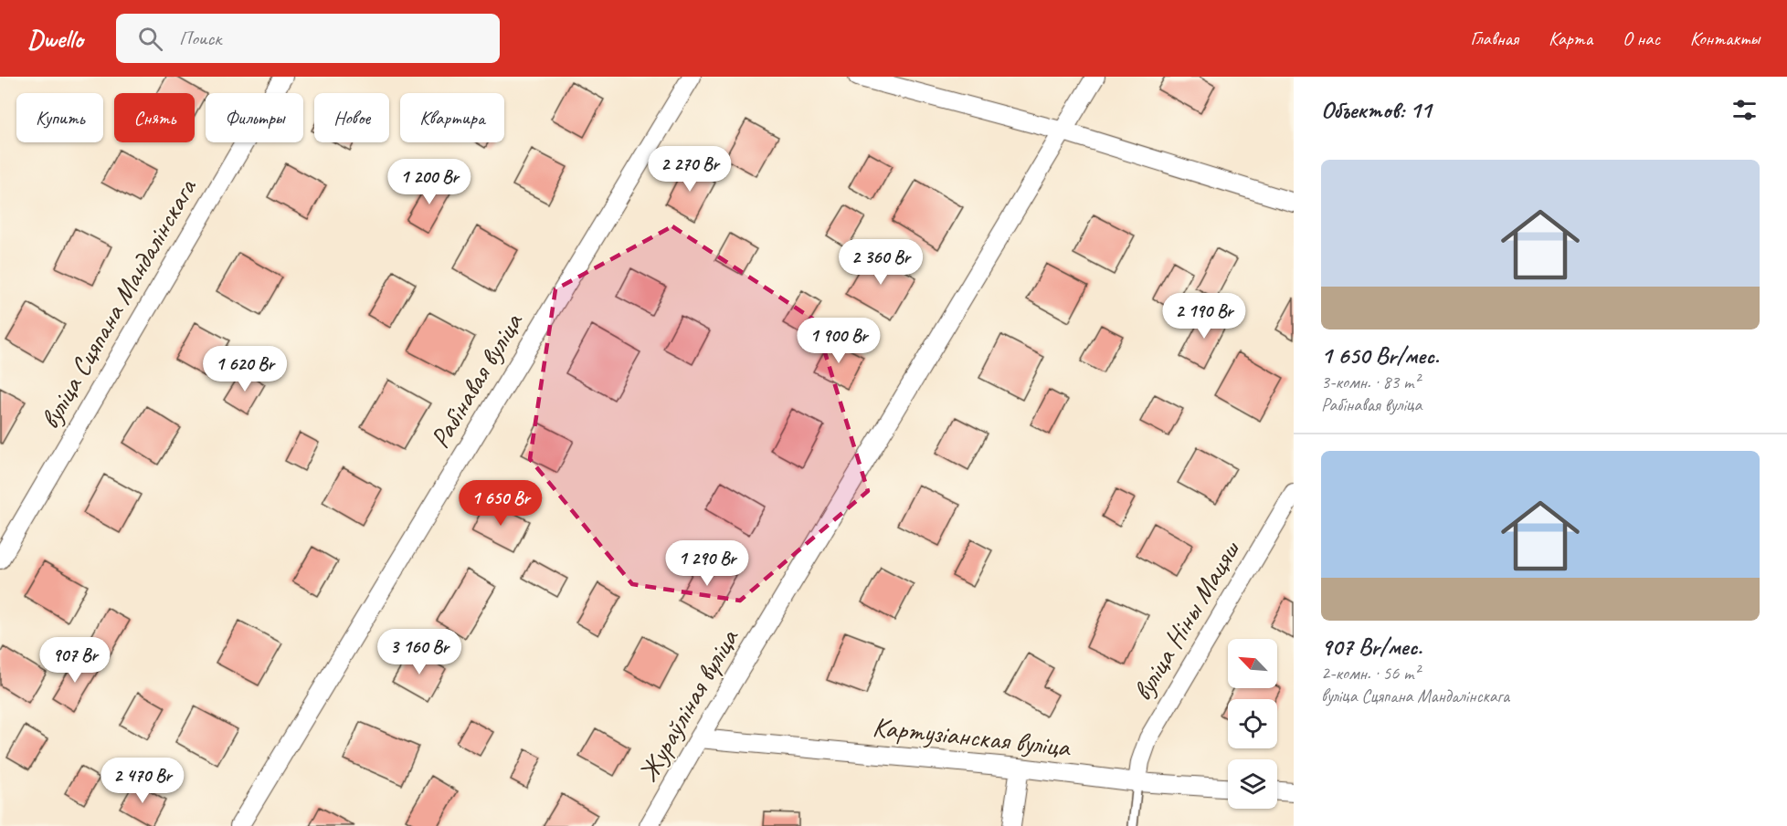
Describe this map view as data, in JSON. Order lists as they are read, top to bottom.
{
  "streets": {
    "street": [
      "вуліца Сцяпана Мандалінскага",
      "Рабінавая вуліца",
      "вуліца Ніны Мацяш",
      "Жураўліная вуліца",
      "Картузіанская вуліца"
    ]
  },
  "crossings": [
    ["вуліца Ніны Мацяш", "Картузіанская вуліца"],
    ["Жураўліная вуліца", "Картузіанская вуліца"]
  ],
  "north": "top left",
  "page": {
    "header": "Dwello",
    "search": "Поиск",
    "nav": [
      "Главная",
      "Карта",
      "О нас",
      "Контакты"
    ],
    "heading": "Объектов: 11",
    "chip": [
      "Купить",
      "Снять",
      "Фильтры",
      "Новое",
      "Квартира"
    ],
    "list": [
      {
        "name": "1 650 Br/мес.",
        "note": "3-комн. · 83 m² · Рабінавая вуліца"
      },
      {
        "name": "907 Br/мес.",
        "note": "2-комн. · 56 m² · вуліца Сцяпана Мандалінскага"
      }
    ],
    "price": [
      "2 270 Br",
      "1 200 Br",
      "2 360 Br",
      "2 190 Br",
      "1 900 Br",
      "1 620 Br",
      "1 650 Br",
      "1 290 Br",
      "3 160 Br",
      "907 Br",
      "2 470 Br"
    ]
  }
}
